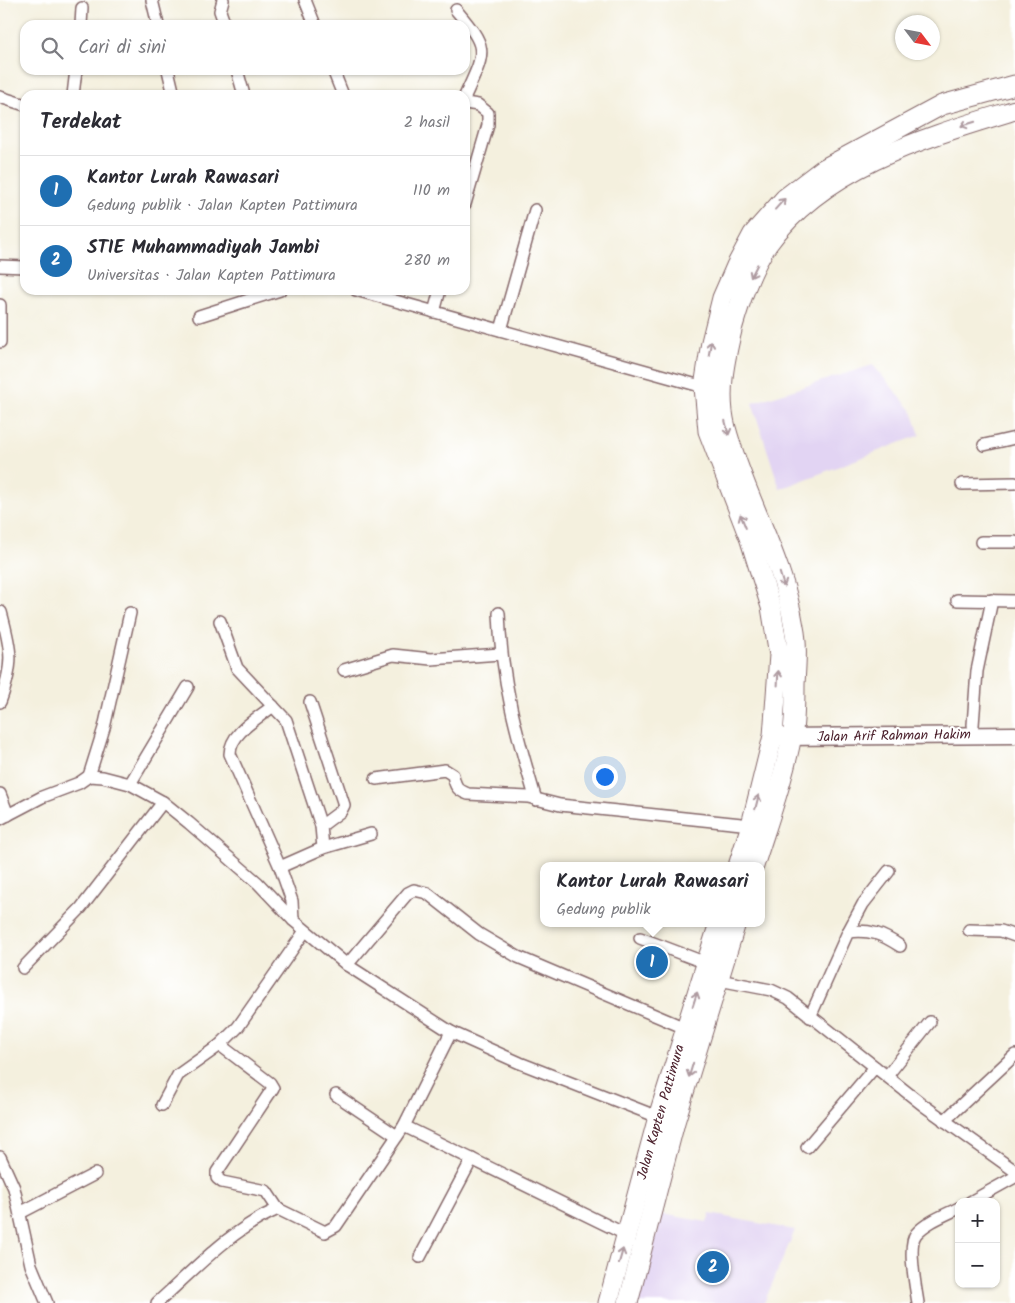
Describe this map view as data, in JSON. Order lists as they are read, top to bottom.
{
  "streets": {
    "main road": ["Jalan Arif Rahman Hakim", "Jalan Kapten Pattimura"]
  },
  "north": "bottom right",
  "page": {
    "search": "Cari di sini",
    "heading": ["Terdekat", "2 hasil"],
    "list": [
      {
        "mark": "1",
        "name": "Kantor Lurah Rawasari",
        "note": "Gedung publik · Jalan Kapten Pattimura",
        "value": "110 m"
      },
      {
        "mark": "2",
        "name": "STIE Muhammadiyah Jambi",
        "note": "Universitas · Jalan Kapten Pattimura",
        "value": "280 m"
      }
    ],
    "popup": ["Kantor Lurah Rawasari", "Gedung publik"],
    "pins": ["1", "2"],
    "map_buttons": ["+", "−"]
  }
}
